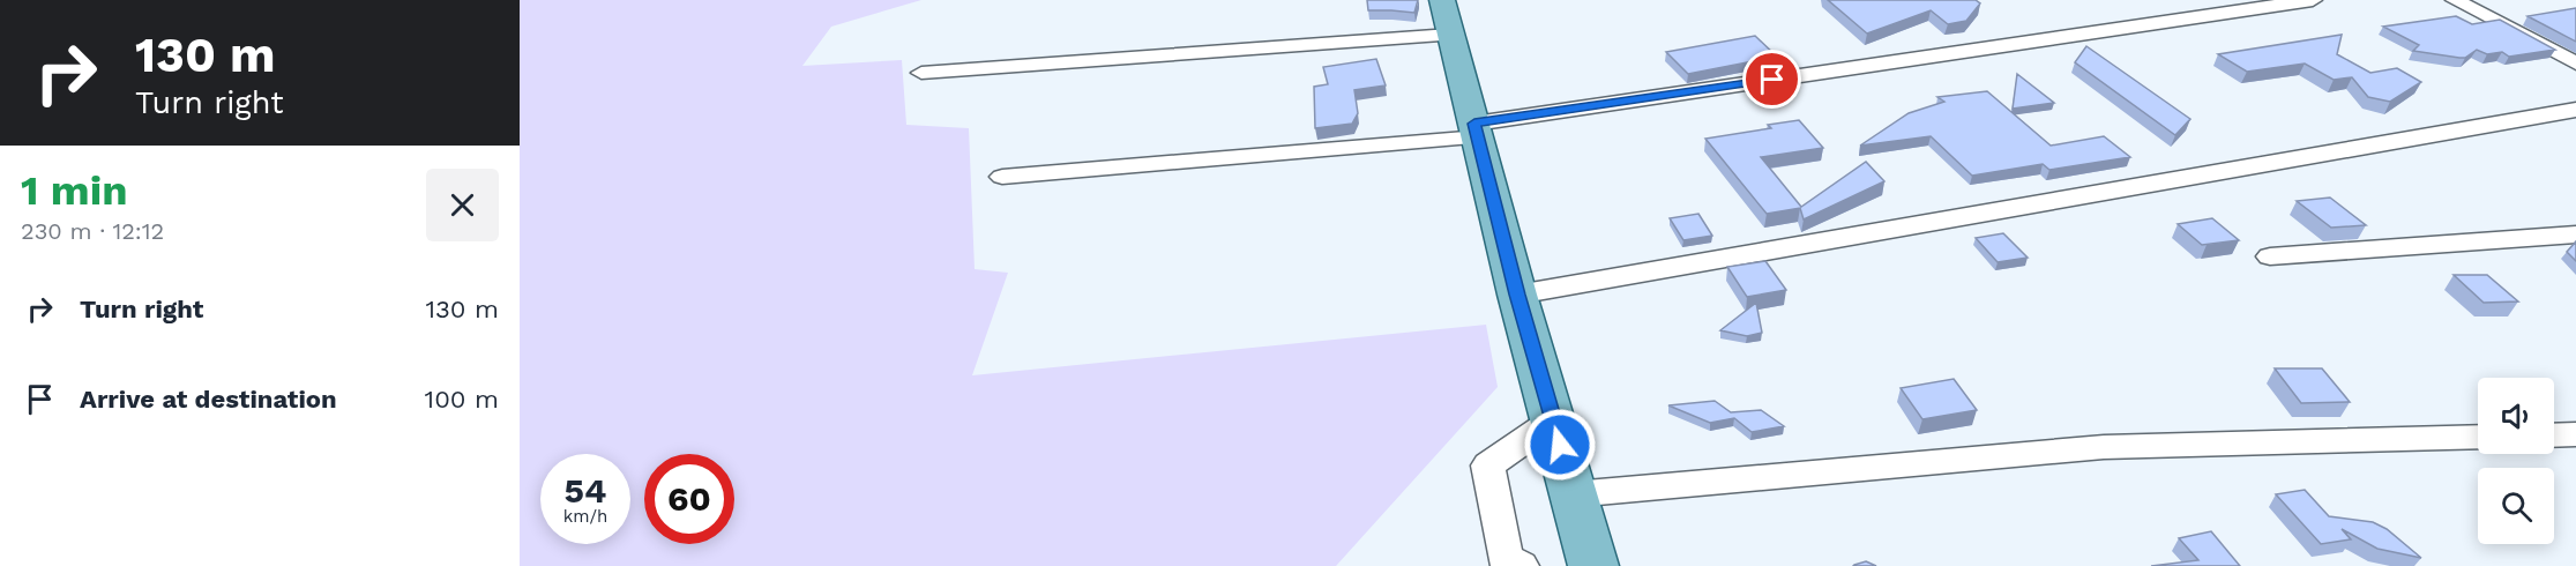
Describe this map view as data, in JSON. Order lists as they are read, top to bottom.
{
  "page": {
    "turn": ["130 m", "Turn right"],
    "heading": ["1 min", "230 m · 12:12"],
    "list": [
      {
        "name": "Turn right",
        "value": "130 m"
      },
      {
        "name": "Arrive at destination",
        "value": "100 m"
      }
    ],
    "speed": "54 km/h",
    "limit": "60"
  }
}
